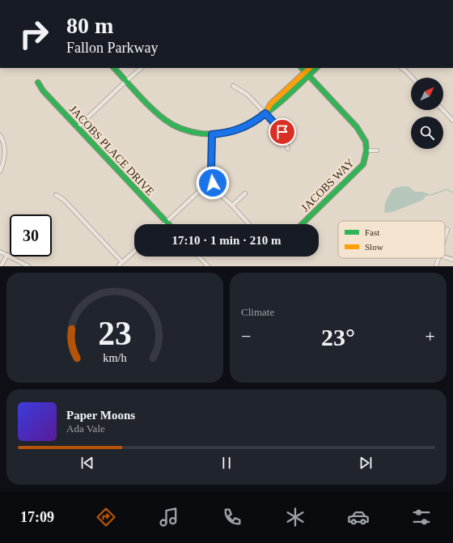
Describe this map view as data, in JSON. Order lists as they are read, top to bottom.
{
  "streets": {
    "street": ["JACOBS PLACE DRIVE", "JACOBS WAY"]
  },
  "legend": ["Fast", "Slow"],
  "north": "top right",
  "page": {
    "turn": ["80 m", "Fallon Parkway"],
    "limit": "30",
    "trip": "17:10 · 1 min · 210 m",
    "tile": "Climate",
    "heat": ["−", "23°", "+"],
    "song": ["Paper Moons", "Ada Vale"],
    "tabs": "17:09",
    "gauge": ["23", "km/h"]
  }
}
